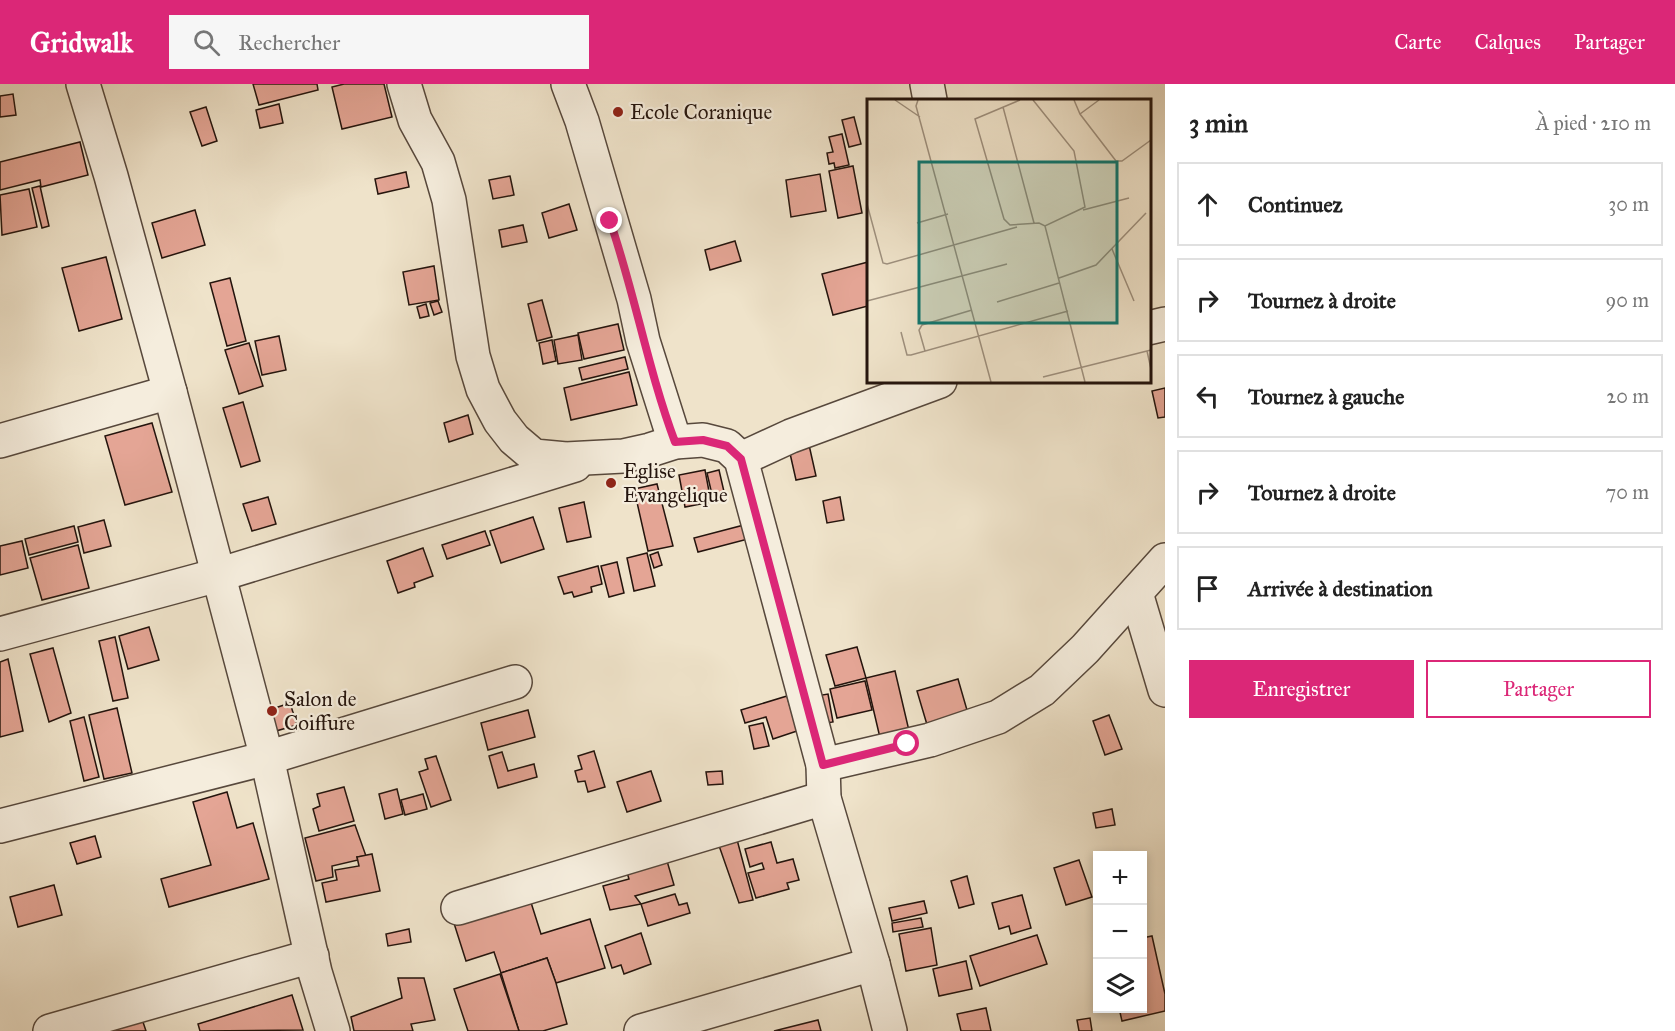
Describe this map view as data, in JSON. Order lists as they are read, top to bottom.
{
  "places": ["Ecole Coranique", "Eglise Evangelique", "Salon de Coiffure"],
  "page": {
    "header": "Gridwalk",
    "search": "Rechercher",
    "nav": ["Carte", "Calques", "Partager"],
    "heading": ["3 min", "À pied · 210 m"],
    "list": [
      ["Continuez", "30 m"],
      ["Tournez à droite", "90 m"],
      ["Tournez à gauche", "20 m"],
      ["Tournez à droite", "70 m"],
      "Arrivée à destination"
    ],
    "buttons": ["Enregistrer", "Partager"],
    "map_buttons": ["+", "−"]
  }
}
